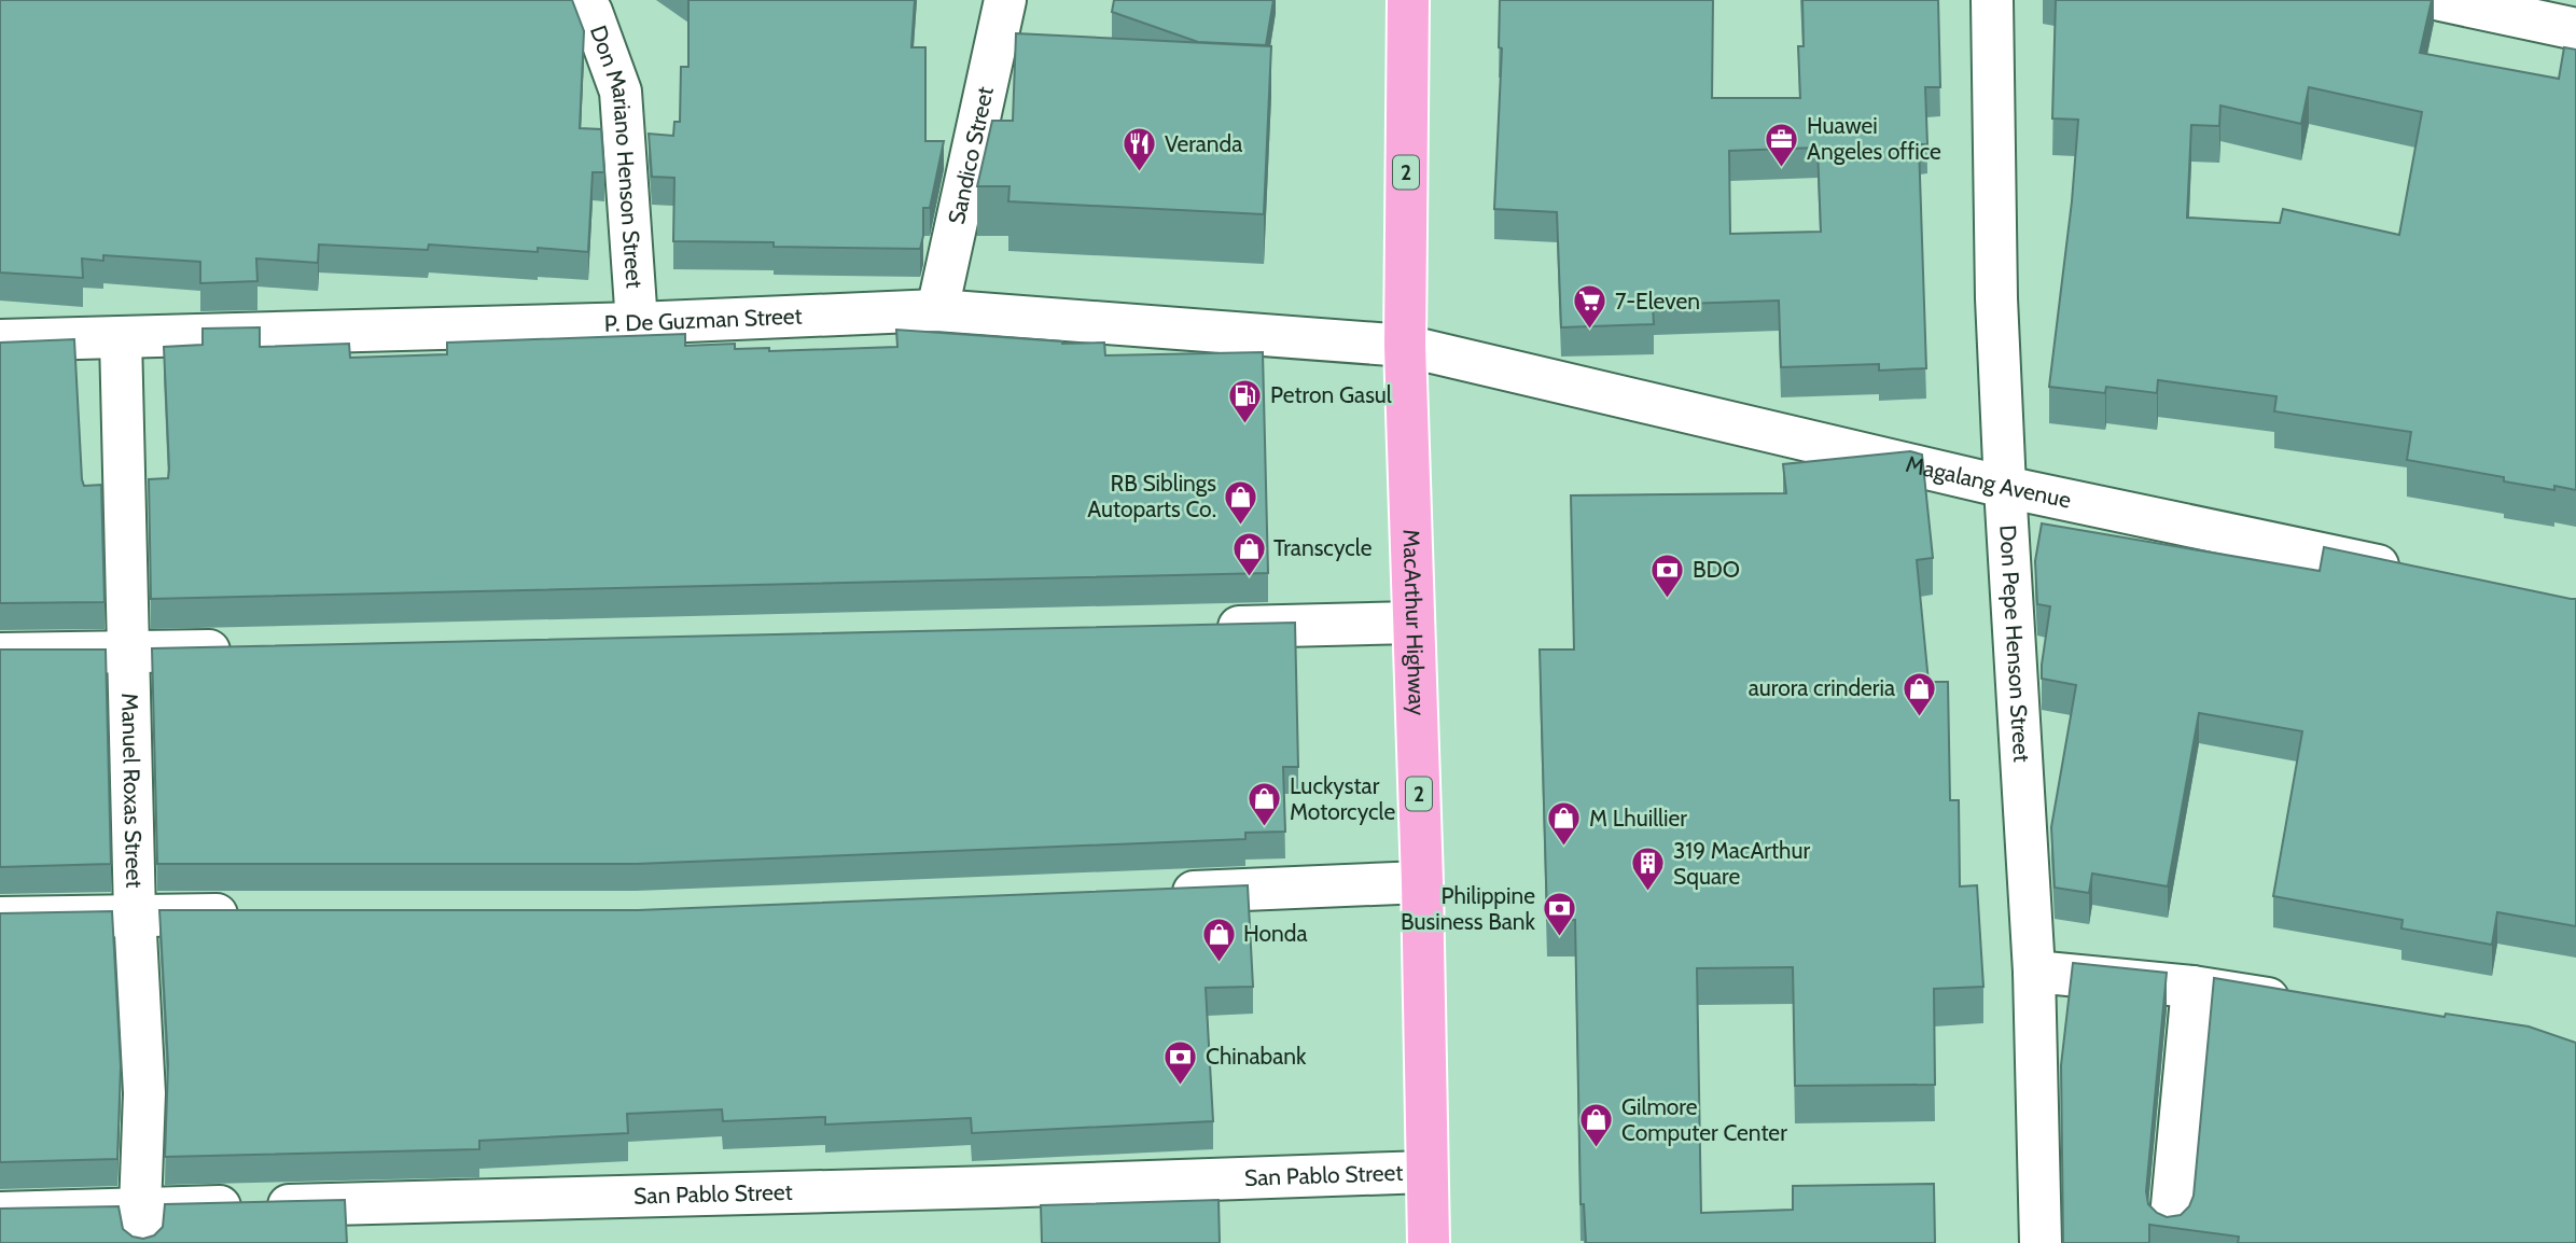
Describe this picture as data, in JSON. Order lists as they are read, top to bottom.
{
  "streets": {
    "highway": ["2", "MacArthur Highway"],
    "street": [
      "Sandico Street",
      "Don Mariano Henson Street",
      "P. De Guzman Street",
      "Magalang Avenue",
      "Don Pepe Henson Street",
      "Manuel Roxas Street",
      "San Pablo Street"
    ]
  },
  "crossings": [
    ["Sandico Street", "P. De Guzman Street"],
    ["Don Mariano Henson Street", "P. De Guzman Street"],
    ["P. De Guzman Street", "Magalang Avenue"],
    ["P. De Guzman Street", "MacArthur Highway"],
    ["P. De Guzman Street", "Manuel Roxas Street"],
    ["Magalang Avenue", "MacArthur Highway"],
    ["Magalang Avenue", "Don Pepe Henson Street"],
    ["MacArthur Highway", "San Pablo Street"],
    ["Manuel Roxas Street", "San Pablo Street"]
  ],
  "places": {
    "office": ["Huawei Angeles office"],
    "restaurant": ["Veranda"],
    "supermarket": ["7-Eleven"],
    "fuel station": ["Petron Gasul"],
    "shop": [
      "RB Siblings Autoparts Co.",
      "Transcycle",
      "aurora crinderia",
      "Luckystar Motorcycle",
      "M Lhuillier",
      "Honda",
      "Gilmore Computer Center"
    ],
    "bank": ["BDO", "Philippine Business Bank", "Chinabank"],
    "building": ["319 MacArthur Square"]
  }
}
